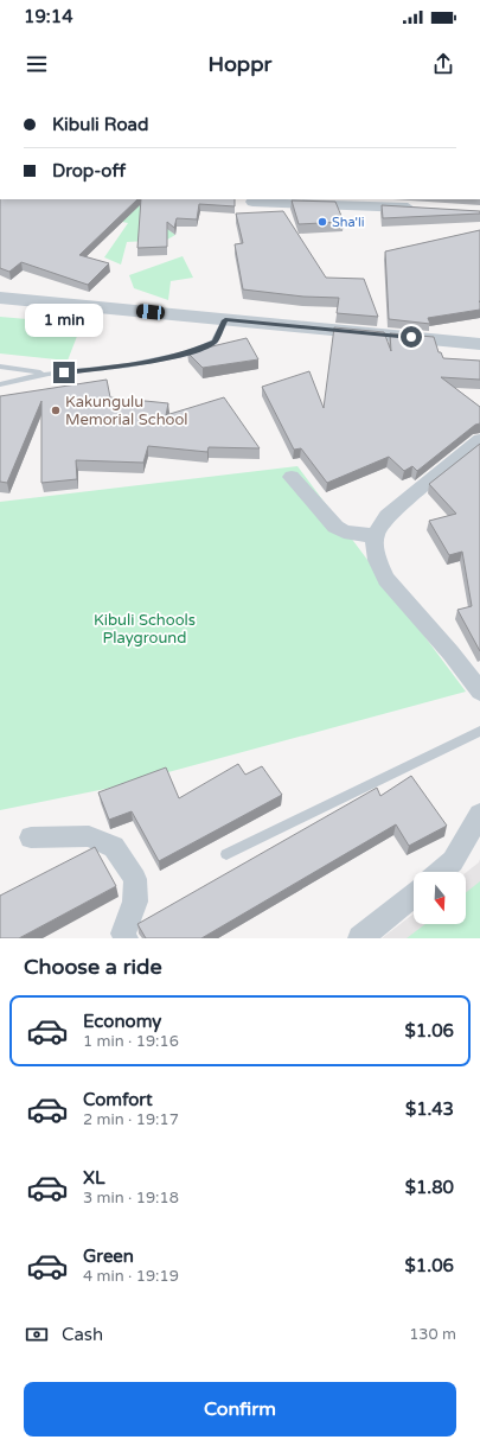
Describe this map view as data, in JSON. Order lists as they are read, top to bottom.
{
  "parks": ["Kibuli Schools Playground"],
  "places": ["Sha'li", "Kakungulu Memorial School"],
  "north": "bottom",
  "page": {
    "status": "19:14",
    "header": "Hoppr",
    "banner": ["Kibuli Road", "Drop-off"],
    "bubble": "1 min",
    "heading": "Choose a ride",
    "list": [
      {
        "name": "Economy",
        "note": "1 min · 19:16",
        "value": "$1.06"
      },
      {
        "name": "Comfort",
        "note": "2 min · 19:17",
        "value": "$1.43"
      },
      {
        "name": "XL",
        "note": "3 min · 19:18",
        "value": "$1.80"
      },
      {
        "name": "Green",
        "note": "4 min · 19:19",
        "value": "$1.06"
      }
    ],
    "pay": ["Cash", "130 m"],
    "buttons": "Confirm"
  }
}
